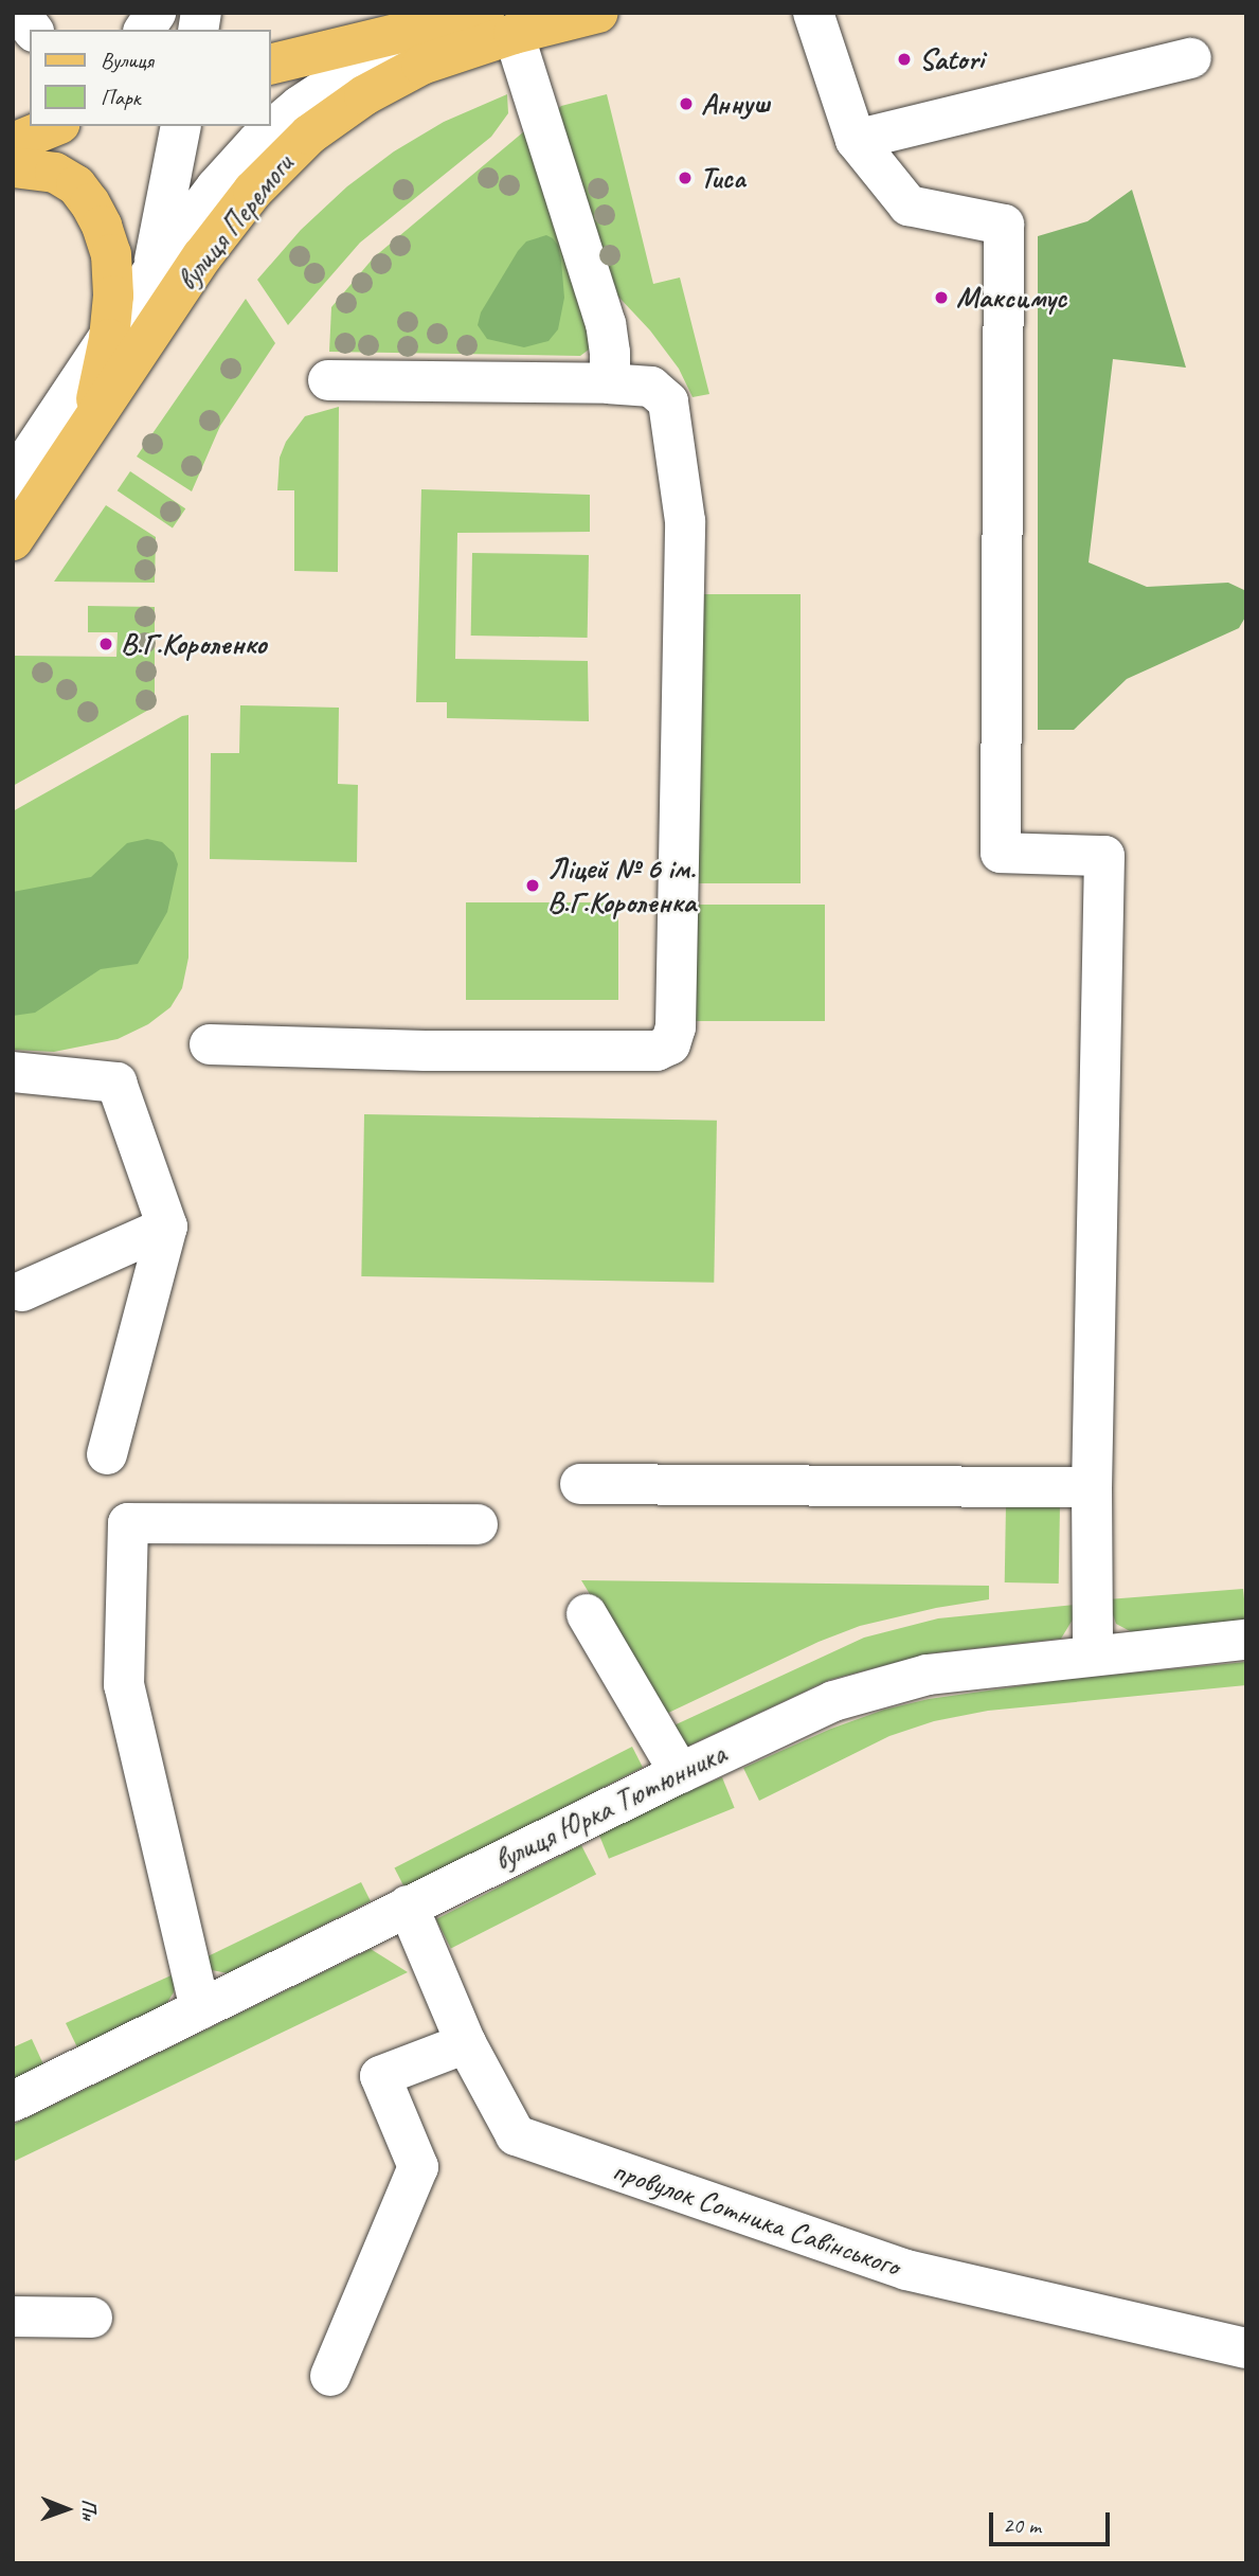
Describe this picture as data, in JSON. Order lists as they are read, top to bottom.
{
  "streets": {
    "main road": ["вулиця Перемоги"],
    "street": ["вулиця Юрка Тютюнника", "провулок Сотника Савінського"]
  },
  "crossings": [
    ["вулиця Юрка Тютюнника", "провулок Сотника Савінського"]
  ],
  "places": [
    "Satori",
    "Аннуш",
    "Тиса",
    "Максимус",
    "В.Г.Короленко",
    "Ліцей № 6 ім. В.Г.Короленка"
  ],
  "legend": ["Вулиця", "Парк"],
  "scale_bar": "20 m",
  "north": "right"
}
